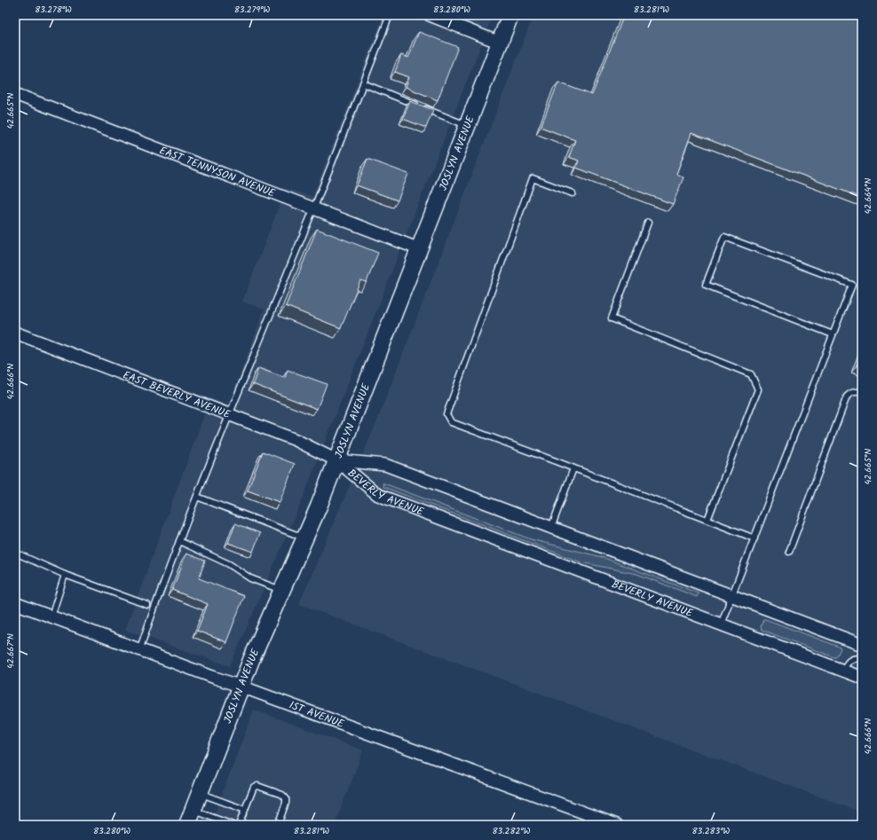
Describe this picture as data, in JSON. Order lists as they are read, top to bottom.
{
  "streets": {
    "main road": ["JOSLYN AVENUE"],
    "street": [
      "EAST TENNYSON AVENUE",
      "EAST BEVERLY AVENUE",
      "BEVERLY AVENUE",
      "1ST AVENUE"
    ]
  },
  "crossings": [
    ["JOSLYN AVENUE", "EAST TENNYSON AVENUE"],
    ["JOSLYN AVENUE", "EAST BEVERLY AVENUE"],
    ["JOSLYN AVENUE", "BEVERLY AVENUE"],
    ["JOSLYN AVENUE", "1ST AVENUE"],
    ["EAST BEVERLY AVENUE", "BEVERLY AVENUE"]
  ],
  "coordinates": [
    "83.278°W",
    "83.279°W",
    "83.280°W",
    "83.281°W",
    "42.665°N",
    "42.664°N",
    "42.666°N",
    "42.667°N",
    "83.282°W",
    "83.283°W"
  ]
}
